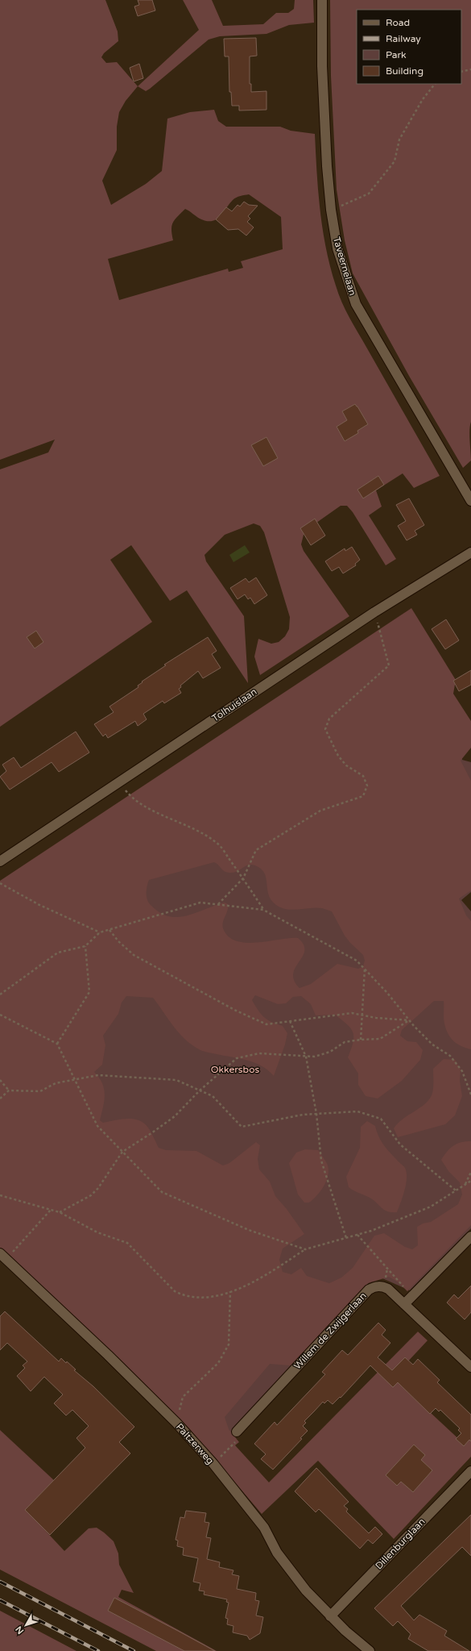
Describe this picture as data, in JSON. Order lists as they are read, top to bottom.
{
  "streets": {
    "street": [
      "Taveernelaan",
      "Tolhuislaan",
      "Willem de Zwijgerlaan",
      "Paltzerweg",
      "Dillenburglaan"
    ]
  },
  "crossings": [
    ["Paltzerweg", "Dillenburglaan"]
  ],
  "parks": ["Okkersbos"],
  "legend": [
    "Road",
    "Railway",
    "Park",
    "Building"
  ],
  "north": "bottom left"
}
